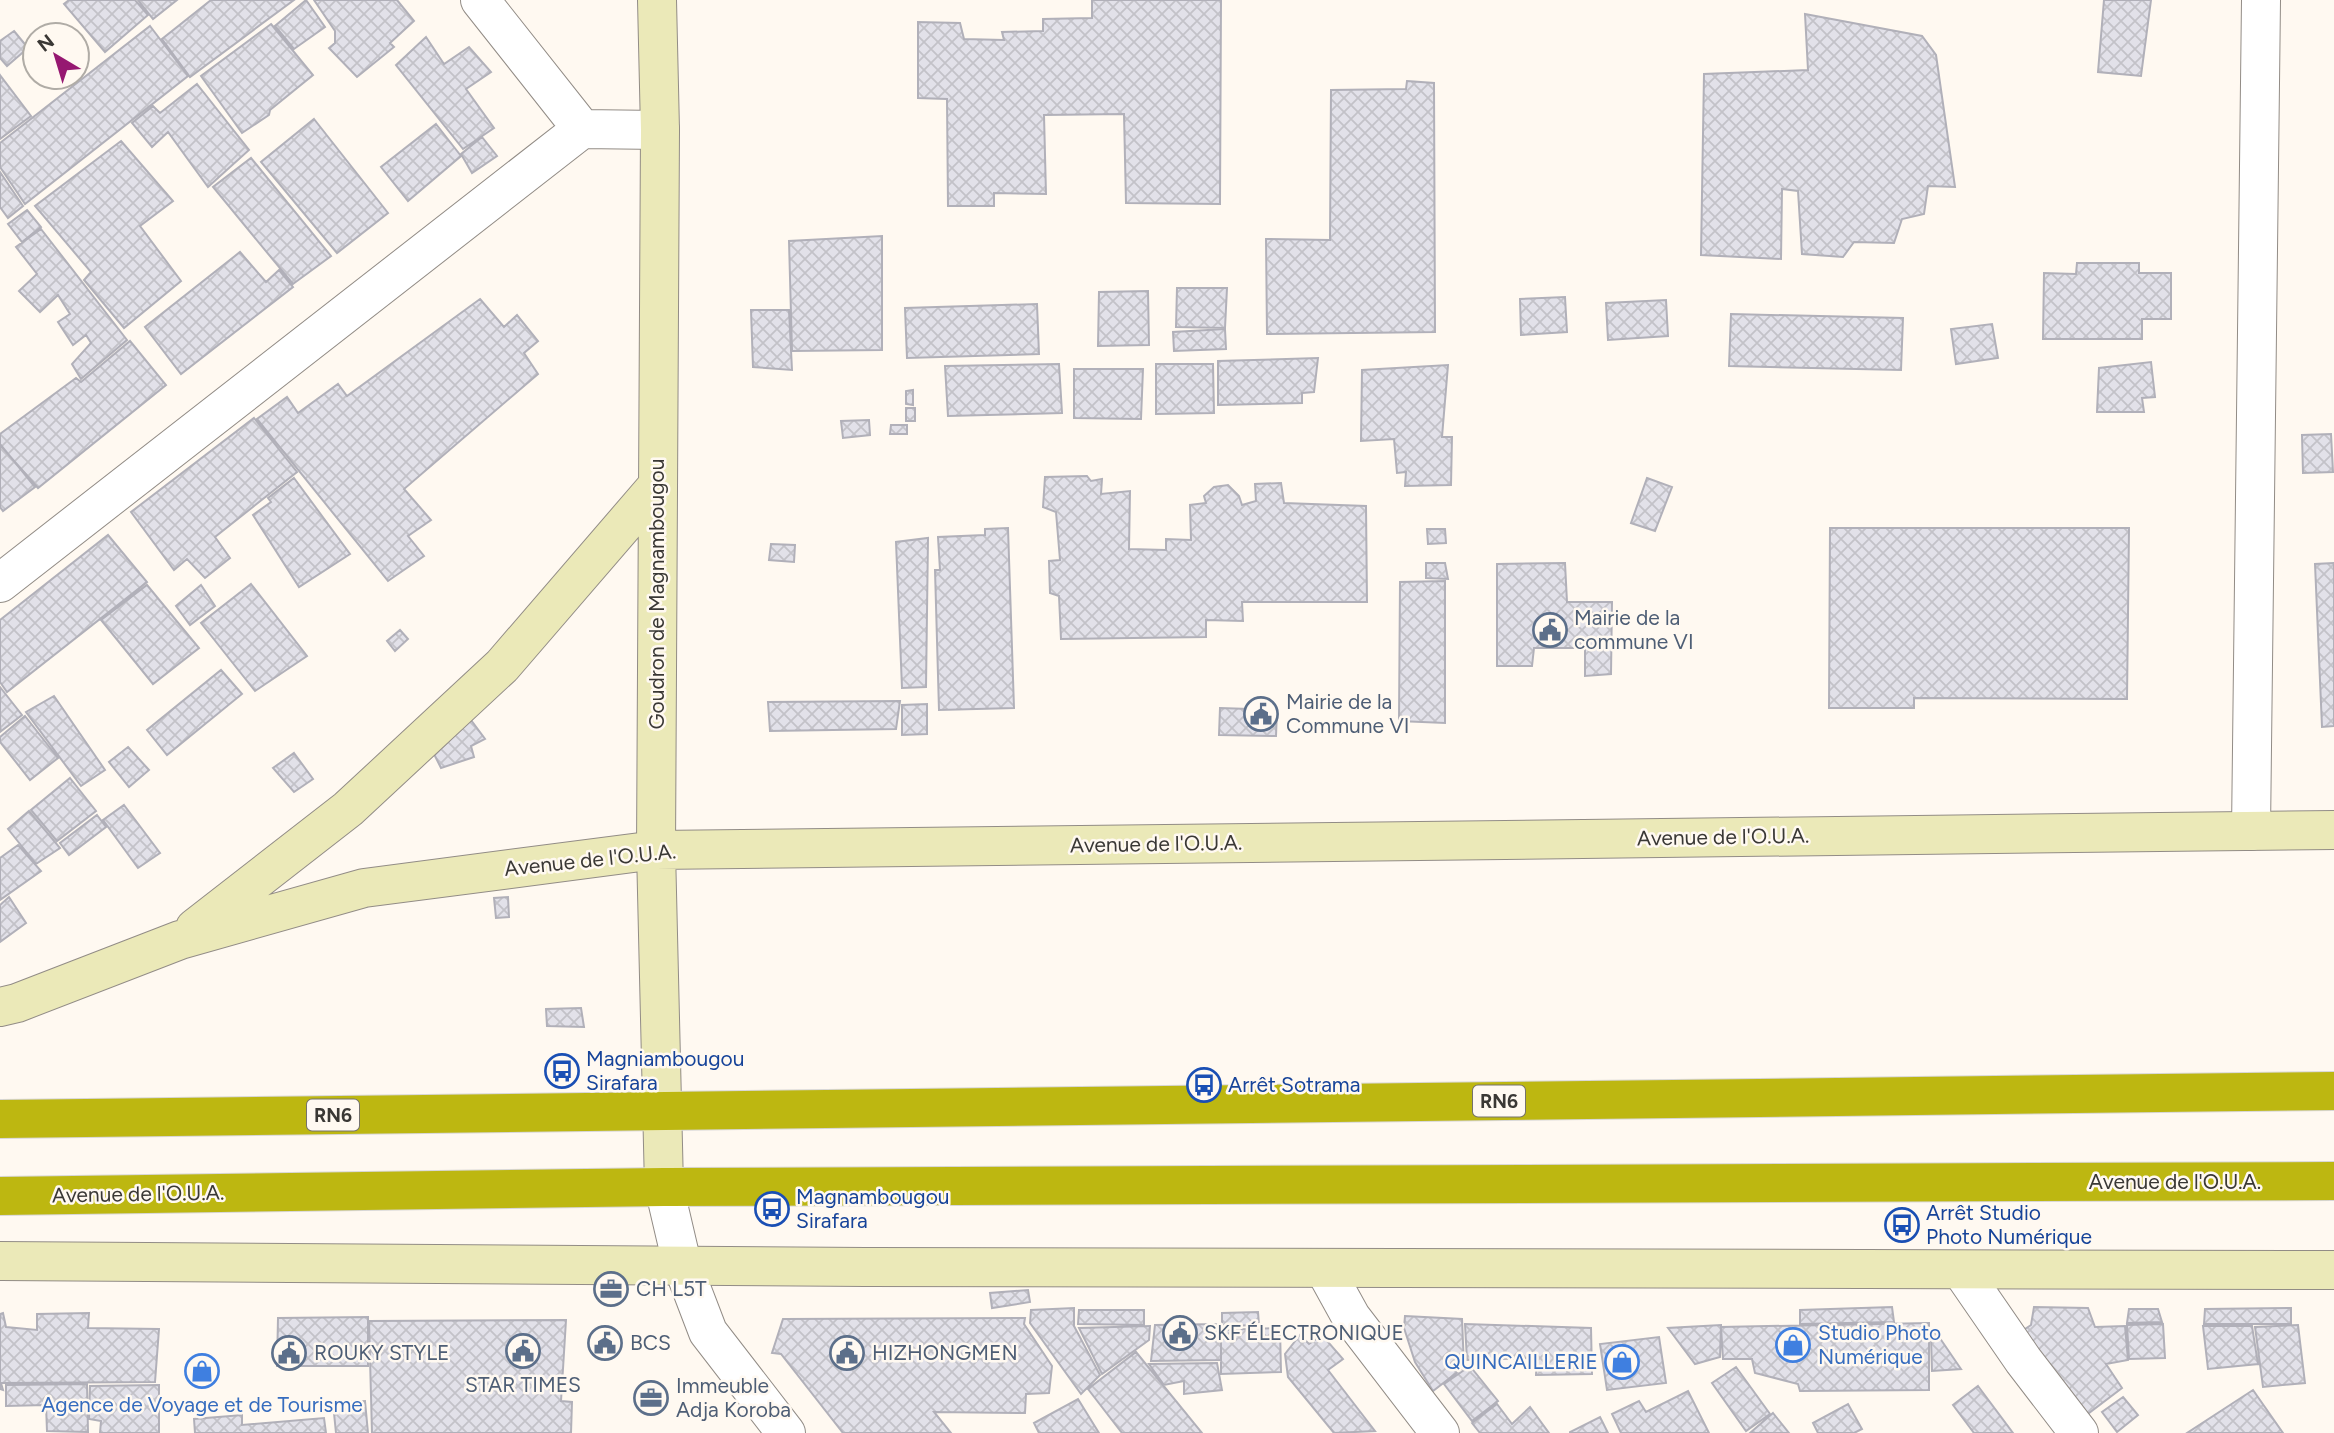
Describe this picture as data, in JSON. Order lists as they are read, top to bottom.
{
  "streets": {
    "highway": ["Avenue de l'O.U.A.", "RN6"],
    "street": ["Goudron de Magnambougou"]
  },
  "crossings": [
    ["Goudron de Magnambougou", "Avenue de l'O.U.A."],
    ["Goudron de Magnambougou", "RN6"]
  ],
  "places": {
    "public building": [
      "Mairie de la commune VI",
      "Mairie de la Commune VI",
      "SKF ÉLECTRONIQUE",
      "BCS",
      "STAR TIMES",
      "ROUKY STYLE",
      "HIZHONGMEN"
    ],
    "bus stop": [
      "Magniambougou Sirafara",
      "Arrêt Sotrama",
      "Magnambougou Sirafara",
      "Arrêt Studio Photo Numérique"
    ],
    "office": ["CH L5T", "Immeuble Adja Koroba"],
    "shop": ["Studio Photo Numérique", "QUINCAILLERIE", "Agence de Voyage et de Tourisme"]
  },
  "north": "top left"
}
